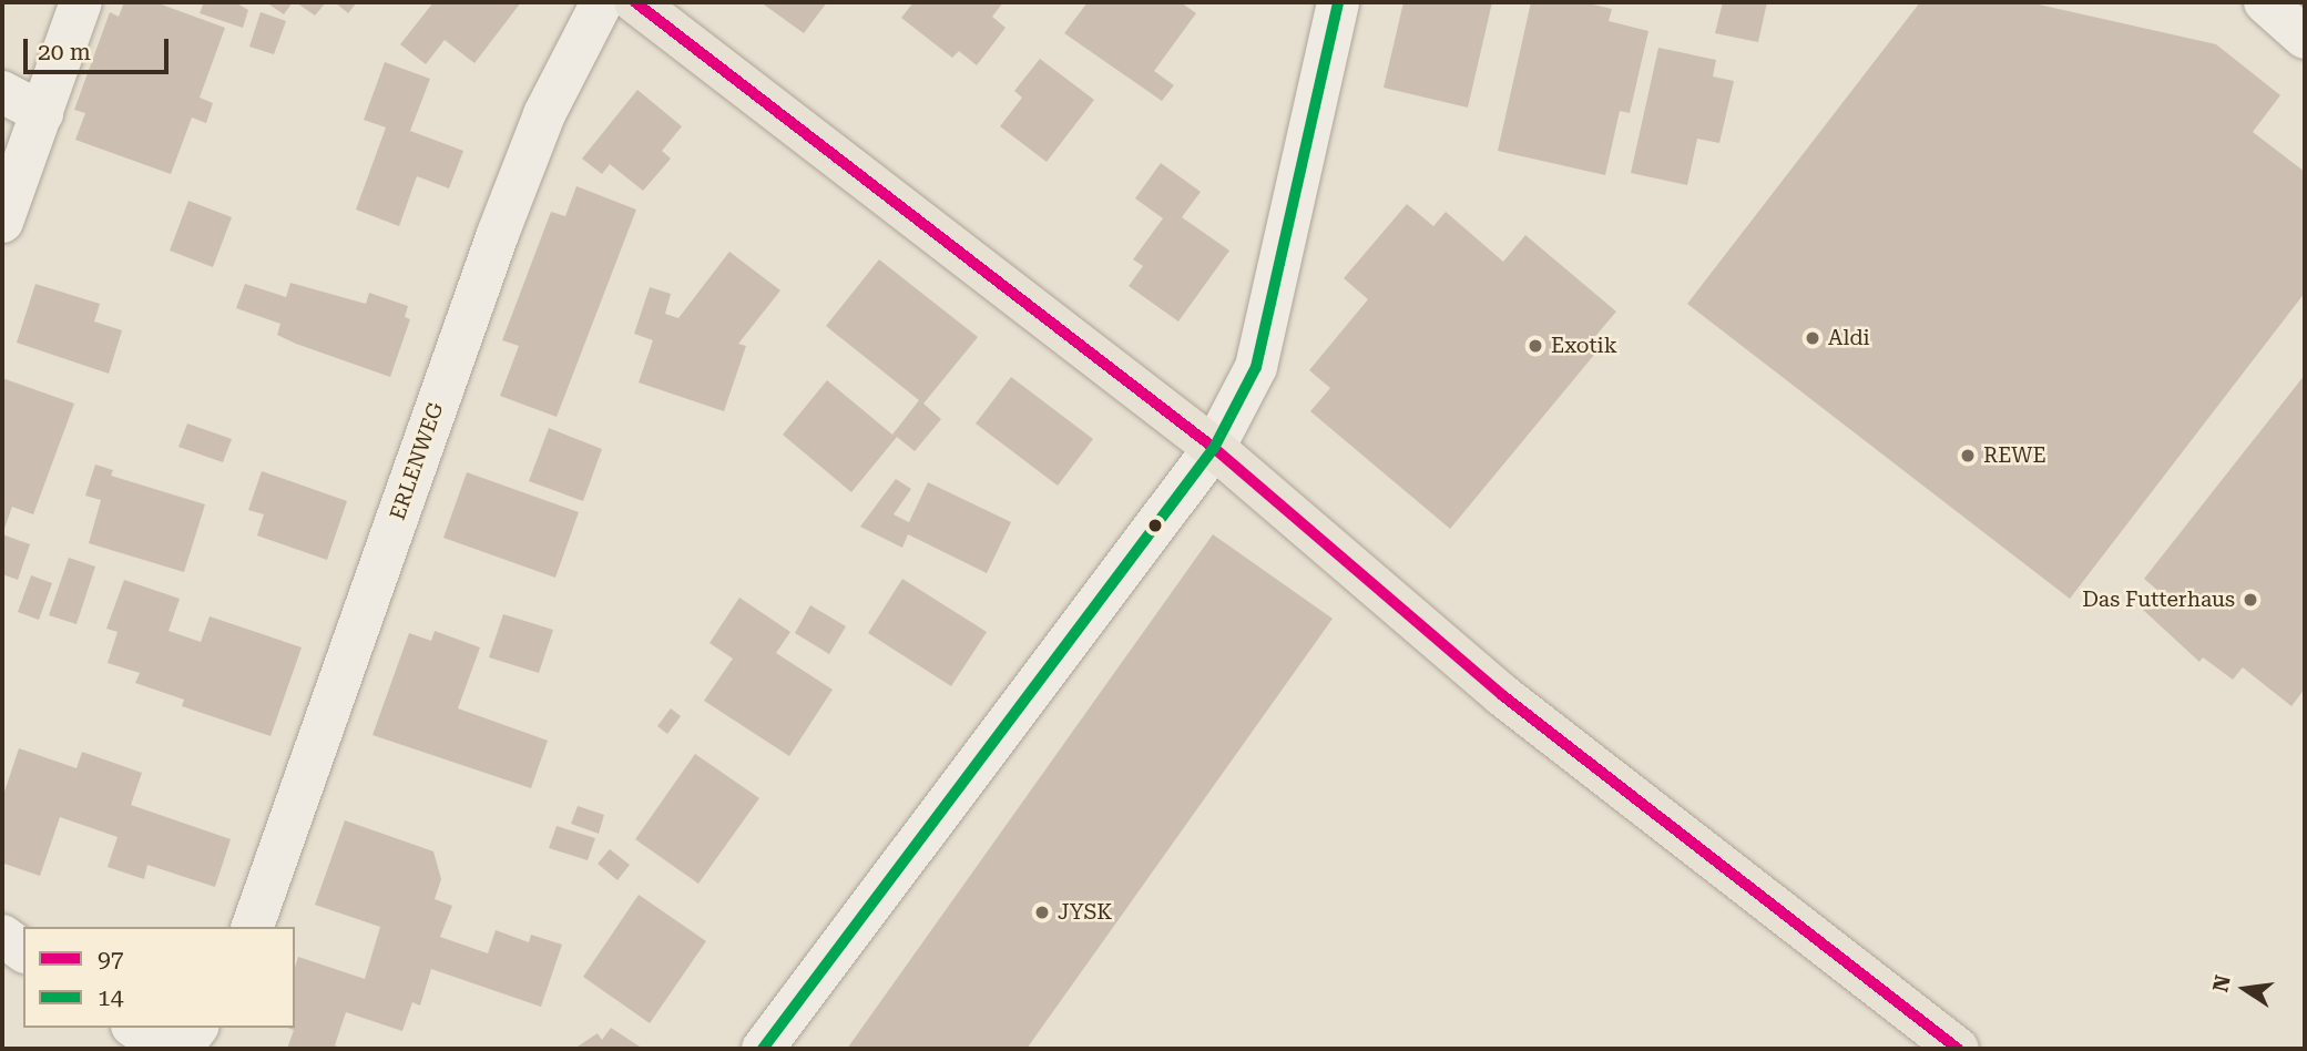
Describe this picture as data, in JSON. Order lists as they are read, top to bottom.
{
  "streets": {
    "street": ["ERLENWEG"]
  },
  "places": [
    "Aldi",
    "Exotik",
    "REWE",
    "Das Futterhaus",
    "JYSK"
  ],
  "lines": ["transit line 97", "transit line 14"],
  "legend": ["97", "14"],
  "scale_bar": "20 m",
  "north": "left"
}
